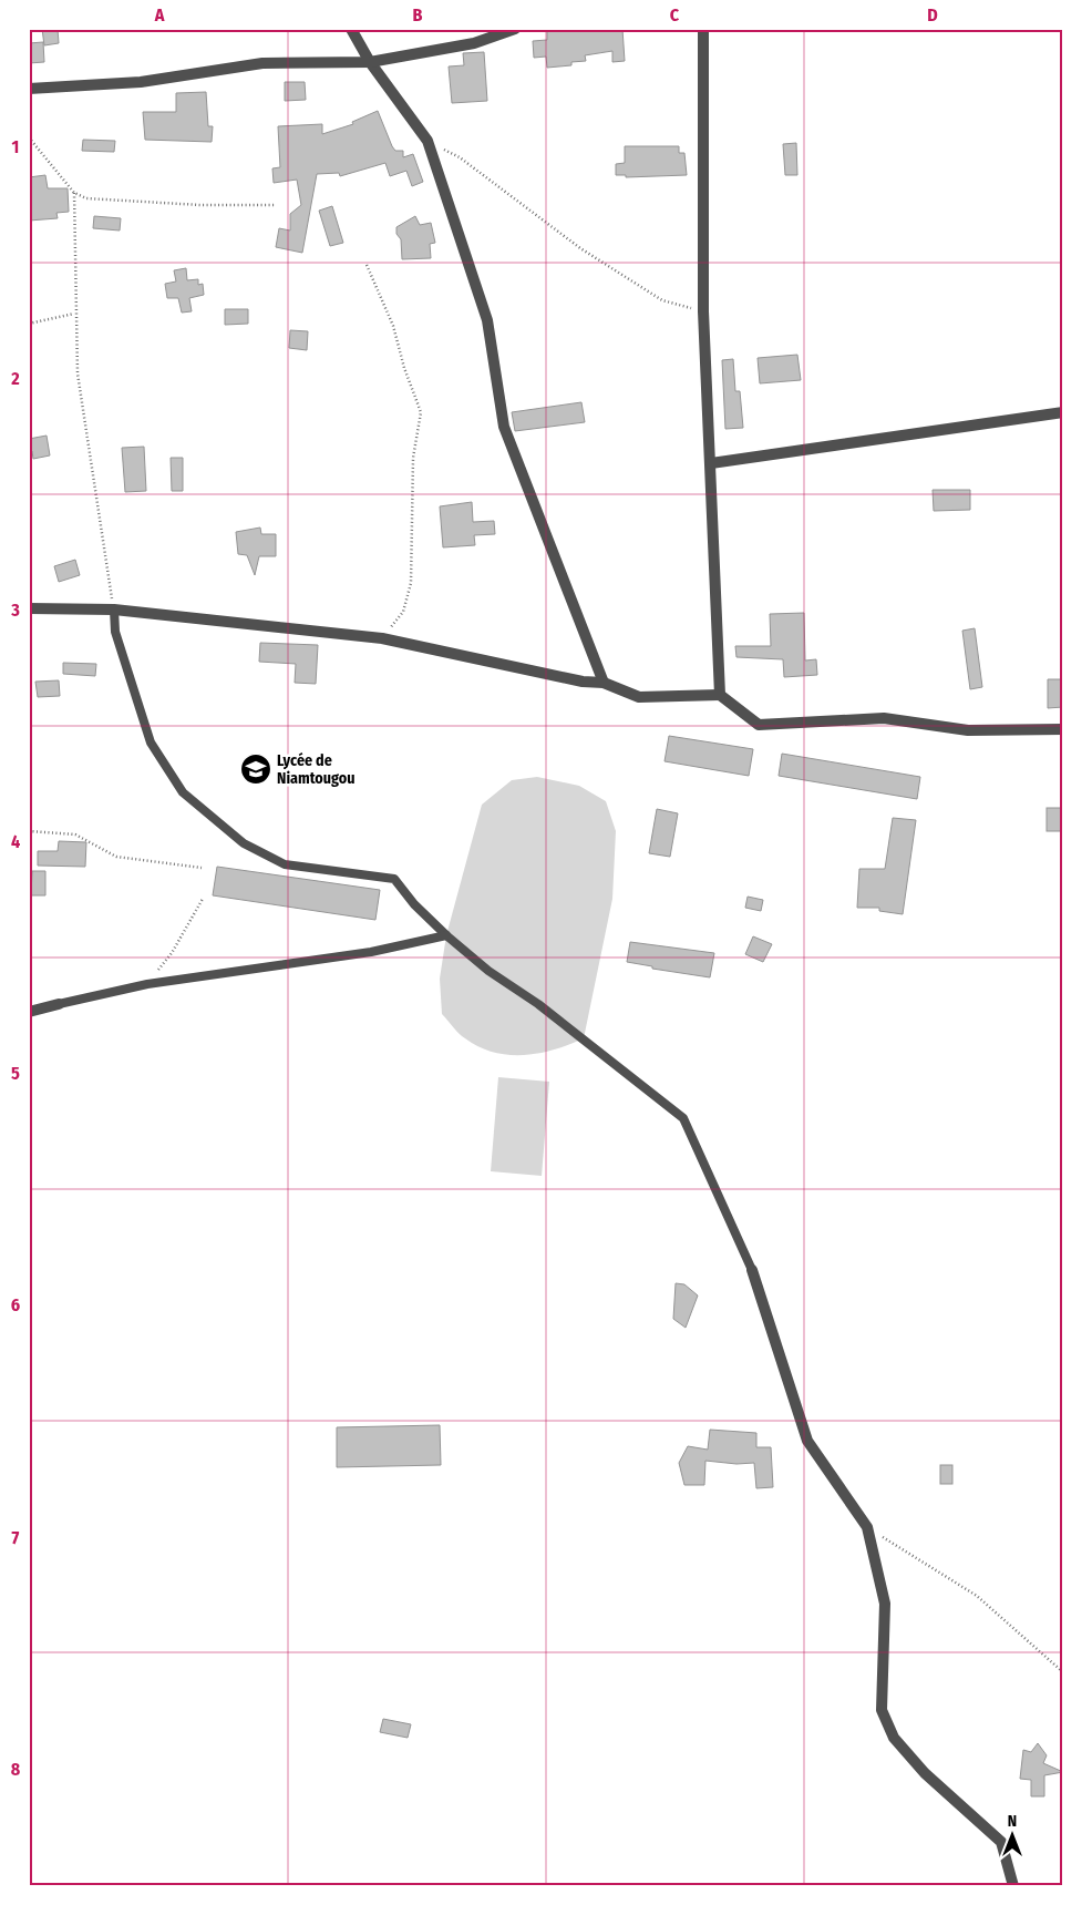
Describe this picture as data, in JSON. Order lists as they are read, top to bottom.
{
  "places": {
    "school or university": ["Lycée de Niamtougou"]
  },
  "north": "top",
  "grid": {
    "columns": [
      "A",
      "B",
      "C",
      "D"
    ],
    "rows": [
      "1",
      "2",
      "3",
      "4",
      "5",
      "6",
      "7",
      "8"
    ]
  }
}
